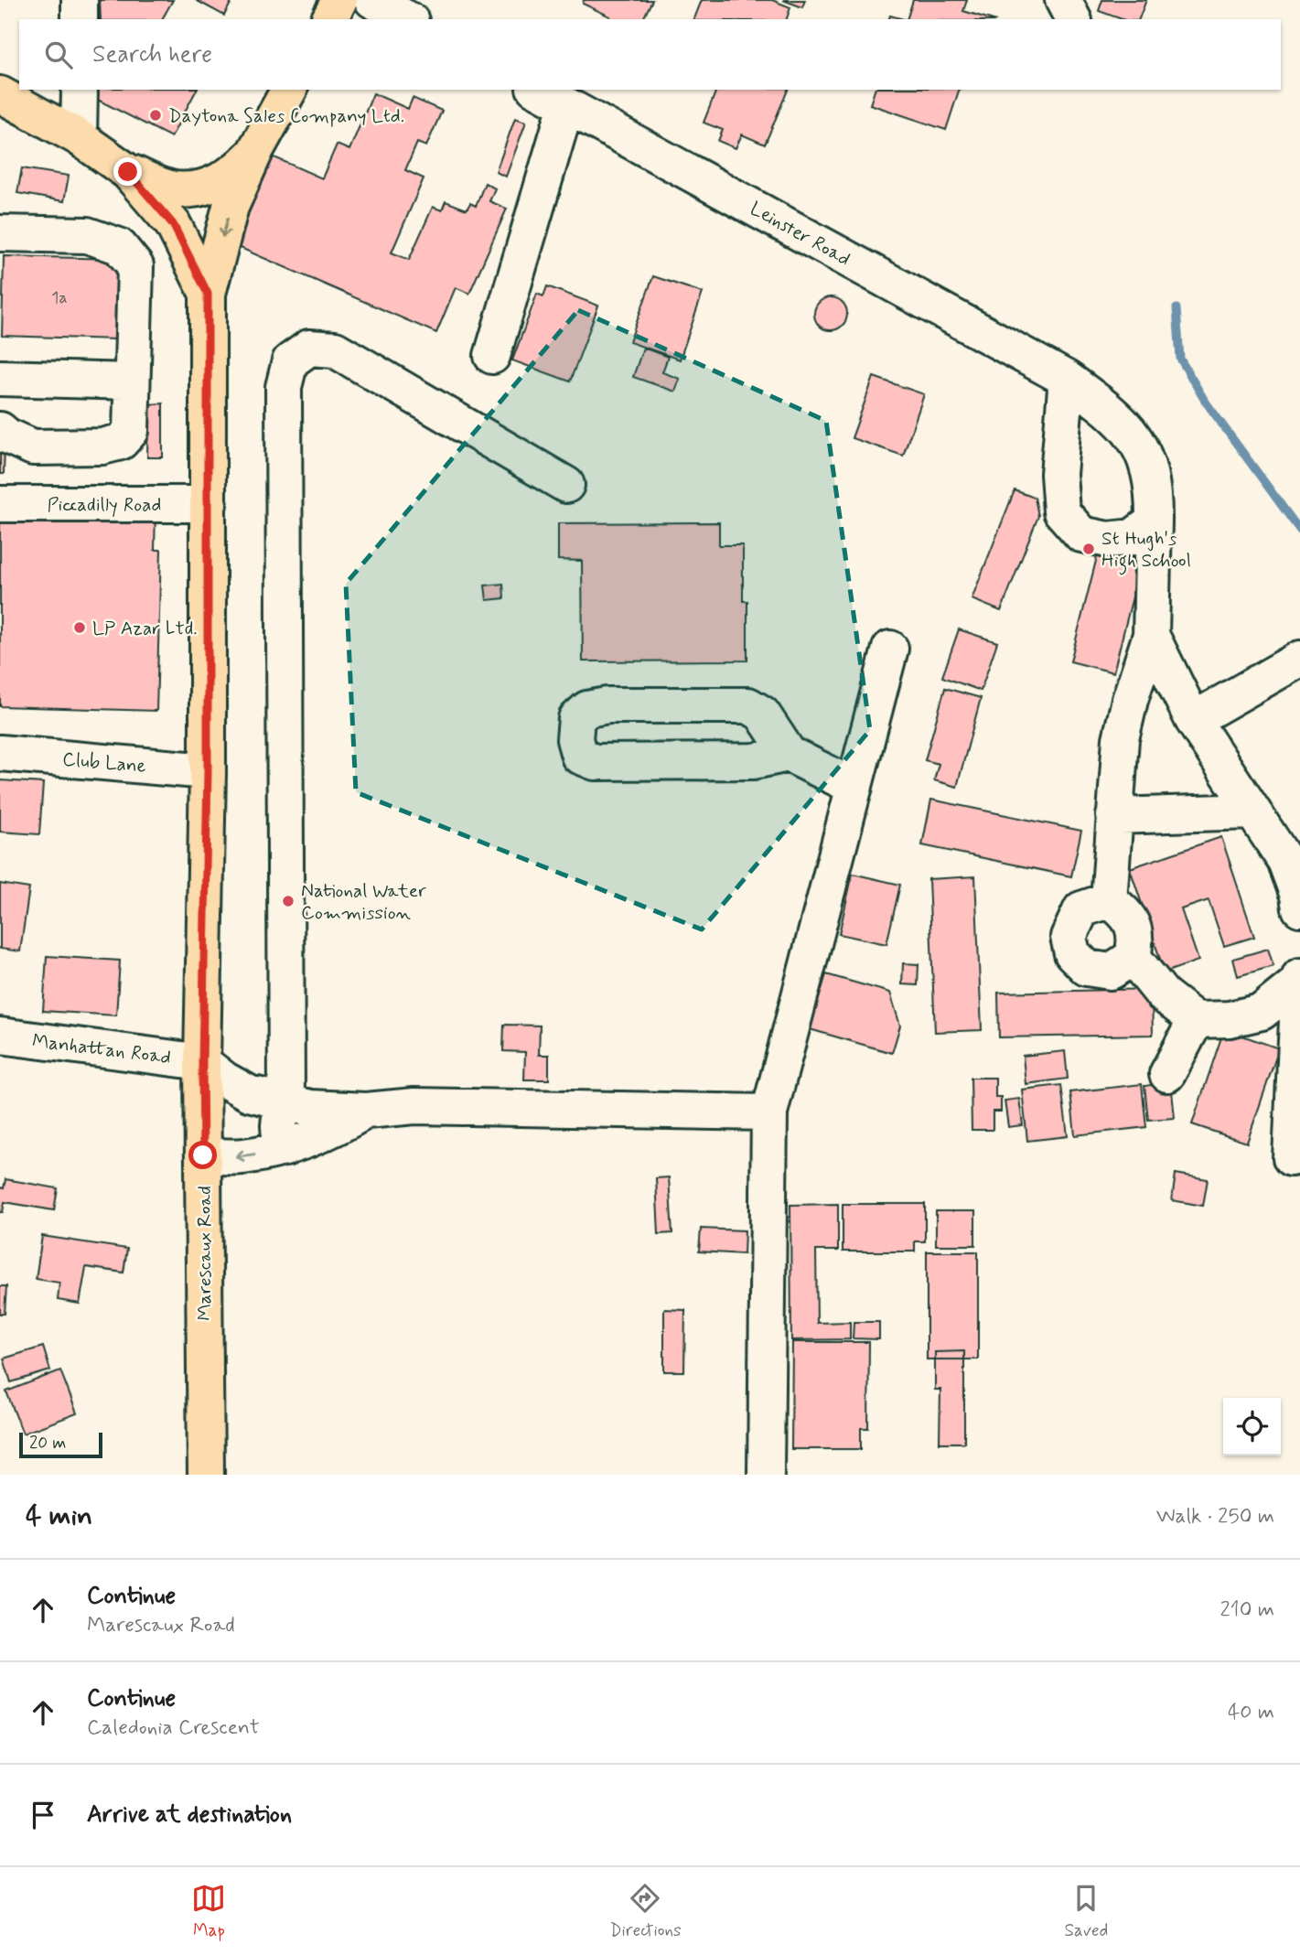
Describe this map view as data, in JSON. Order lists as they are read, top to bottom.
{
  "streets": {
    "main road": ["Marescaux Road"],
    "street": [
      "Leinster Road",
      "Piccadilly Road",
      "Club Lane",
      "Manhattan Road"
    ]
  },
  "crossings": [
    ["Piccadilly Road", "Marescaux Road"],
    ["Club Lane", "Marescaux Road"],
    ["Manhattan Road", "Marescaux Road"]
  ],
  "places": [
    "Daytona Sales Company Ltd.",
    "St Hugh's High School",
    "LP Azar Ltd.",
    "National Water Commission"
  ],
  "house_numbers": ["1a"],
  "scale_bar": "20 m",
  "page": {
    "search": "Search here",
    "scale": "20 m",
    "heading": ["4 min", "Walk · 250 m"],
    "list": [
      ["Continue", "Marescaux Road", "210 m"],
      ["Continue", "Caledonia Crescent", "40 m"],
      "Arrive at destination"
    ],
    "nav": ["Map", "Directions", "Saved"]
  }
}
